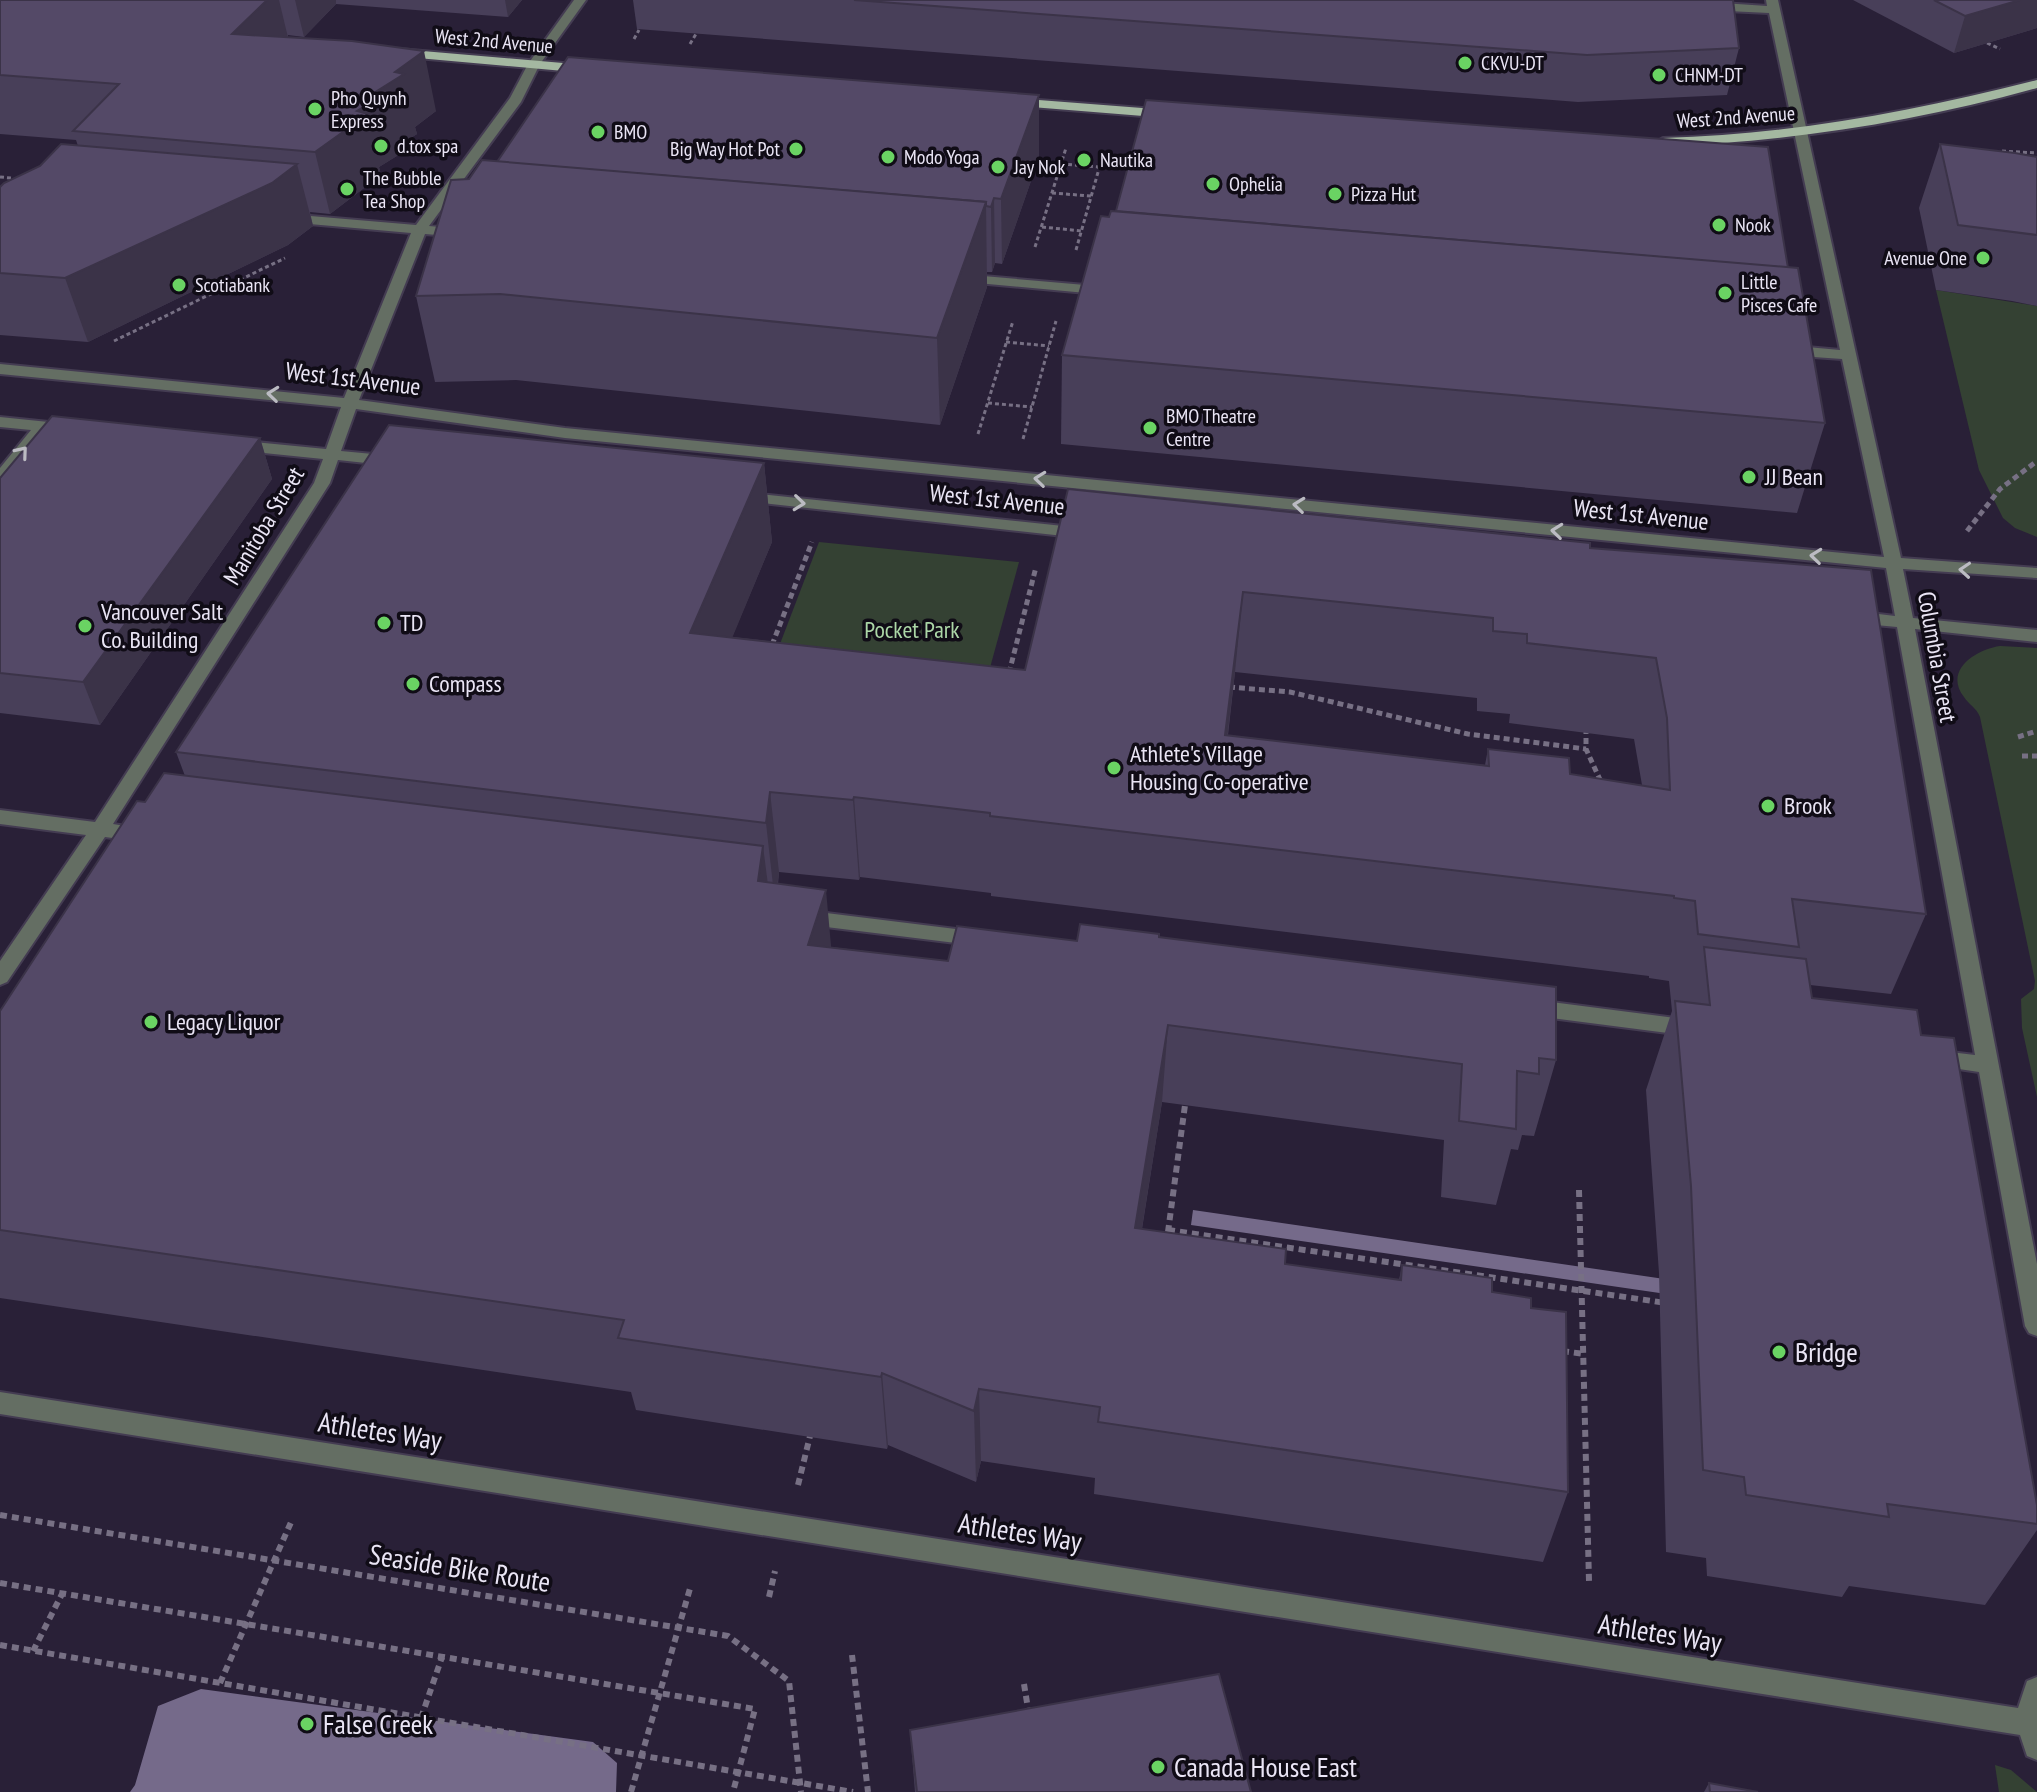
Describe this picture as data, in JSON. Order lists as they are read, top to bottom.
{
  "streets": {
    "main road": ["West 2nd Avenue"],
    "street": [
      "West 1st Avenue",
      "Manitoba Street",
      "Columbia Street",
      "Athletes Way"
    ],
    "path": ["Seaside Bike Route"]
  },
  "crossings": [
    ["West 2nd Avenue", "Manitoba Street"],
    ["West 2nd Avenue", "Columbia Street"],
    ["West 1st Avenue", "Manitoba Street"],
    ["West 1st Avenue", "Columbia Street"]
  ],
  "parks": ["Pocket Park"],
  "places": [
    "CKVU-DT",
    "CHNM-DT",
    "Pho Quynh Express",
    "BMO",
    "d.tox spa",
    "Big Way Hot Pot",
    "Modo Yoga",
    "Nautika",
    "Jay Nok",
    "Ophelia",
    "The Bubble Tea Shop",
    "Pizza Hut",
    "Nook",
    "Avenue One",
    "Scotiabank",
    "Little Pisces Cafe",
    "BMO Theatre Centre",
    "JJ Bean",
    "TD",
    "Vancouver Salt Co. Building",
    "Compass",
    "Athlete's Village Housing Co-operative",
    "Brook",
    "Legacy Liquor",
    "Bridge",
    "False Creek",
    "Canada House East"
  ]
}
